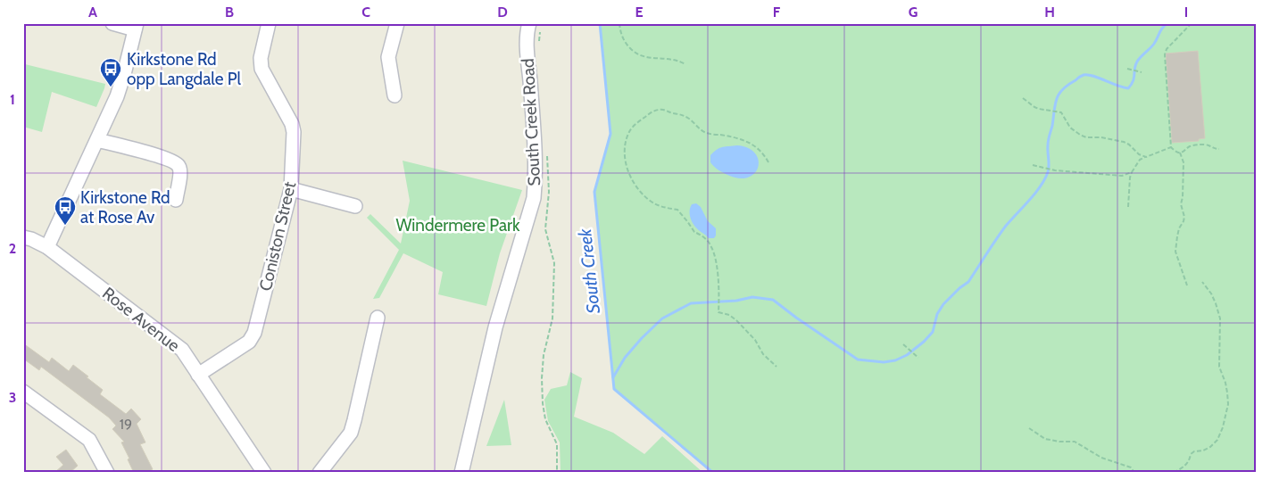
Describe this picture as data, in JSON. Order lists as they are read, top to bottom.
{
  "streets": {
    "street": ["South Creek Road", "Coniston Street", "Rose Avenue"]
  },
  "crossings": [
    ["Coniston Street", "Rose Avenue"]
  ],
  "water": ["South Creek"],
  "parks": ["Windermere Park"],
  "places": {
    "bus stop": ["Kirkstone Rd opp Langdale Pl", "Kirkstone Rd at Rose Av"]
  },
  "house_numbers": ["19"],
  "grid": {
    "columns": [
      "A",
      "B",
      "C",
      "D",
      "E",
      "F",
      "G",
      "H",
      "I"
    ],
    "rows": ["1", "2", "3"]
  }
}
